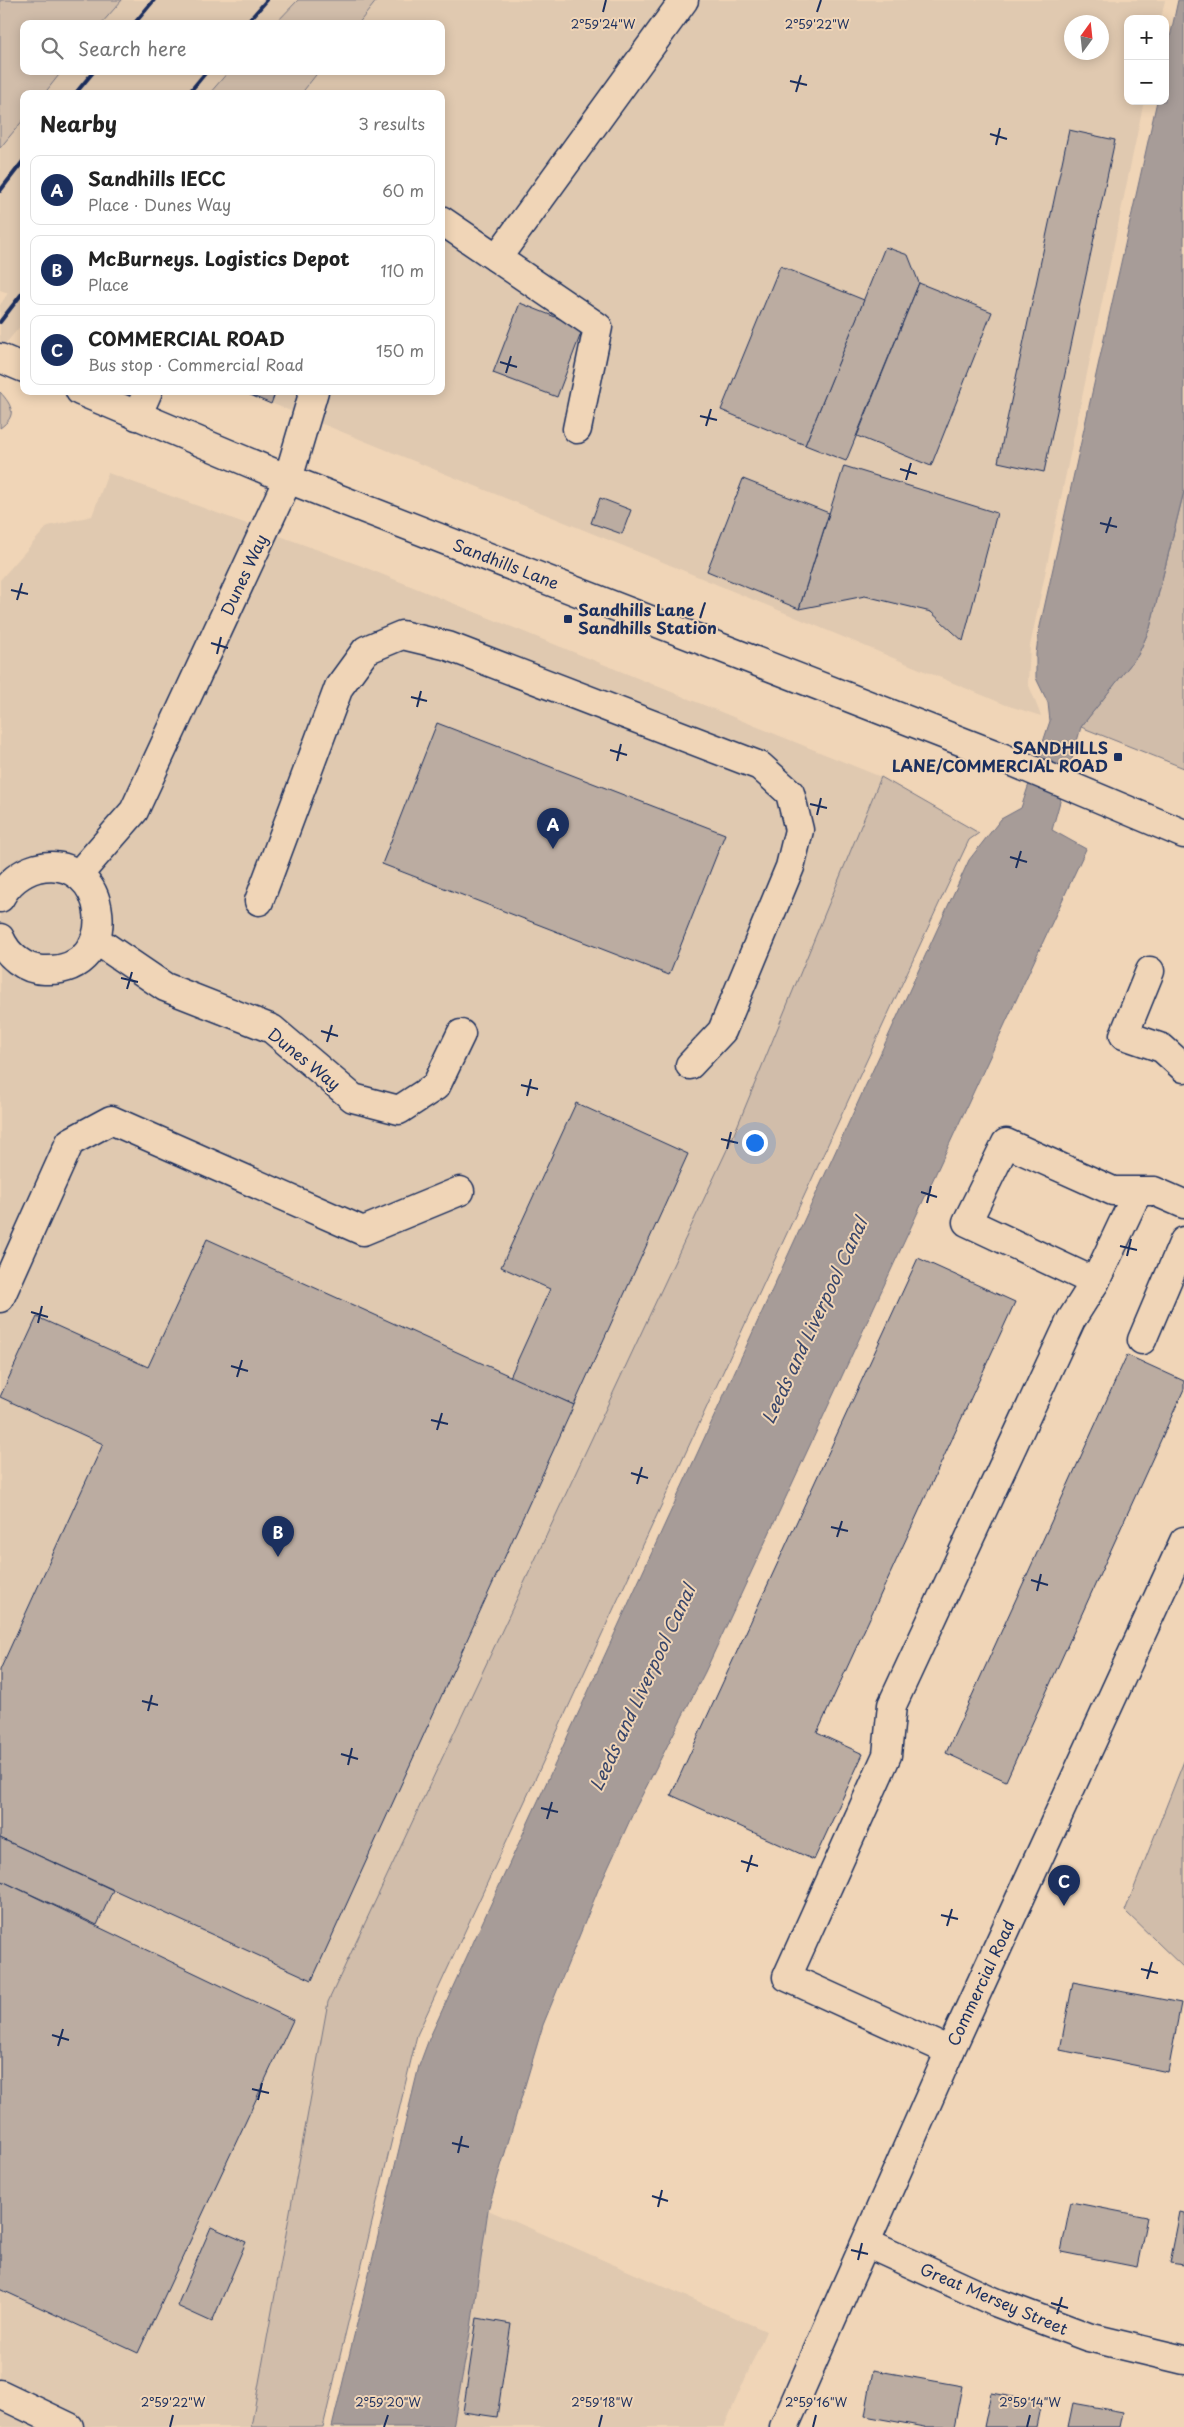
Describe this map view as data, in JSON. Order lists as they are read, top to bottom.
{
  "streets": {
    "main road": [
      "Sandhills Lane",
      "Dunes Way",
      "Commercial Road",
      "Great Mersey Street"
    ]
  },
  "crossings": [
    ["Sandhills Lane", "Dunes Way"],
    ["Commercial Road", "Great Mersey Street"]
  ],
  "water": ["Leeds and Liverpool Canal"],
  "places": {
    "transit": ["Sandhills Lane / Sandhills Station", "SANDHILLS LANE/COMMERCIAL ROAD"]
  },
  "north": "top",
  "page": {
    "map_buttons": ["+", "−"],
    "search": "Search here",
    "heading": ["Nearby", "3 results"],
    "list": [
      {
        "mark": "A",
        "name": "Sandhills IECC",
        "note": "Place · Dunes Way",
        "value": "60 m"
      },
      {
        "mark": "B",
        "name": "McBurneys. Logistics Depot",
        "note": "Place",
        "value": "110 m"
      },
      {
        "mark": "C",
        "name": "COMMERCIAL ROAD",
        "note": "Bus stop · Commercial Road",
        "value": "150 m"
      }
    ],
    "pins": ["A", "B", "C"]
  },
  "coordinates": [
    "2°59'24\"W",
    "2°59'22\"W",
    "2°59'20\"W",
    "2°59'18\"W",
    "2°59'16\"W",
    "2°59'14\"W"
  ]
}
